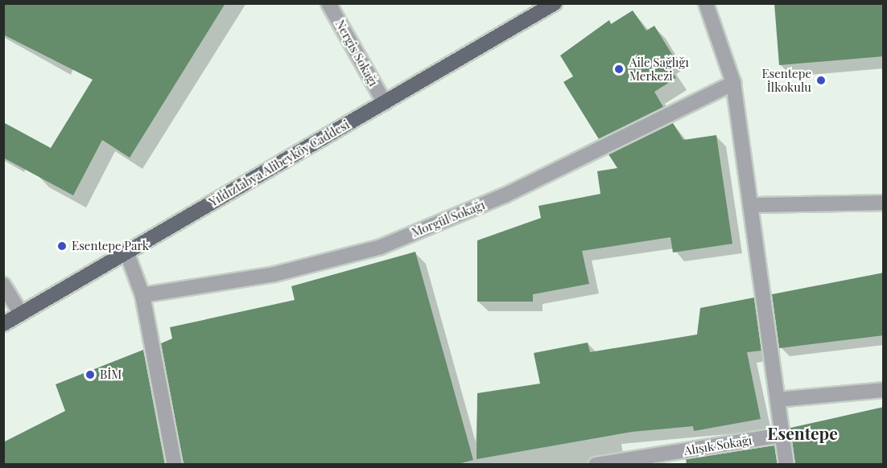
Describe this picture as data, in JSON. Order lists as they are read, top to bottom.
{
  "streets": {
    "main road": ["Yıldıztabya Alibeyköy Caddesi"],
    "street": ["Nergis Sokağı", "Morgül Sokağı", "Alışık Sokağı"]
  },
  "crossings": [
    ["Nergis Sokağı", "Yıldıztabya Alibeyköy Caddesi"]
  ],
  "districts": ["Esentepe"],
  "places": [
    "Aile Sağlığı Merkezi",
    "Esentepe İlkokulu",
    "Esentepe Park",
    "BİM"
  ]
}
